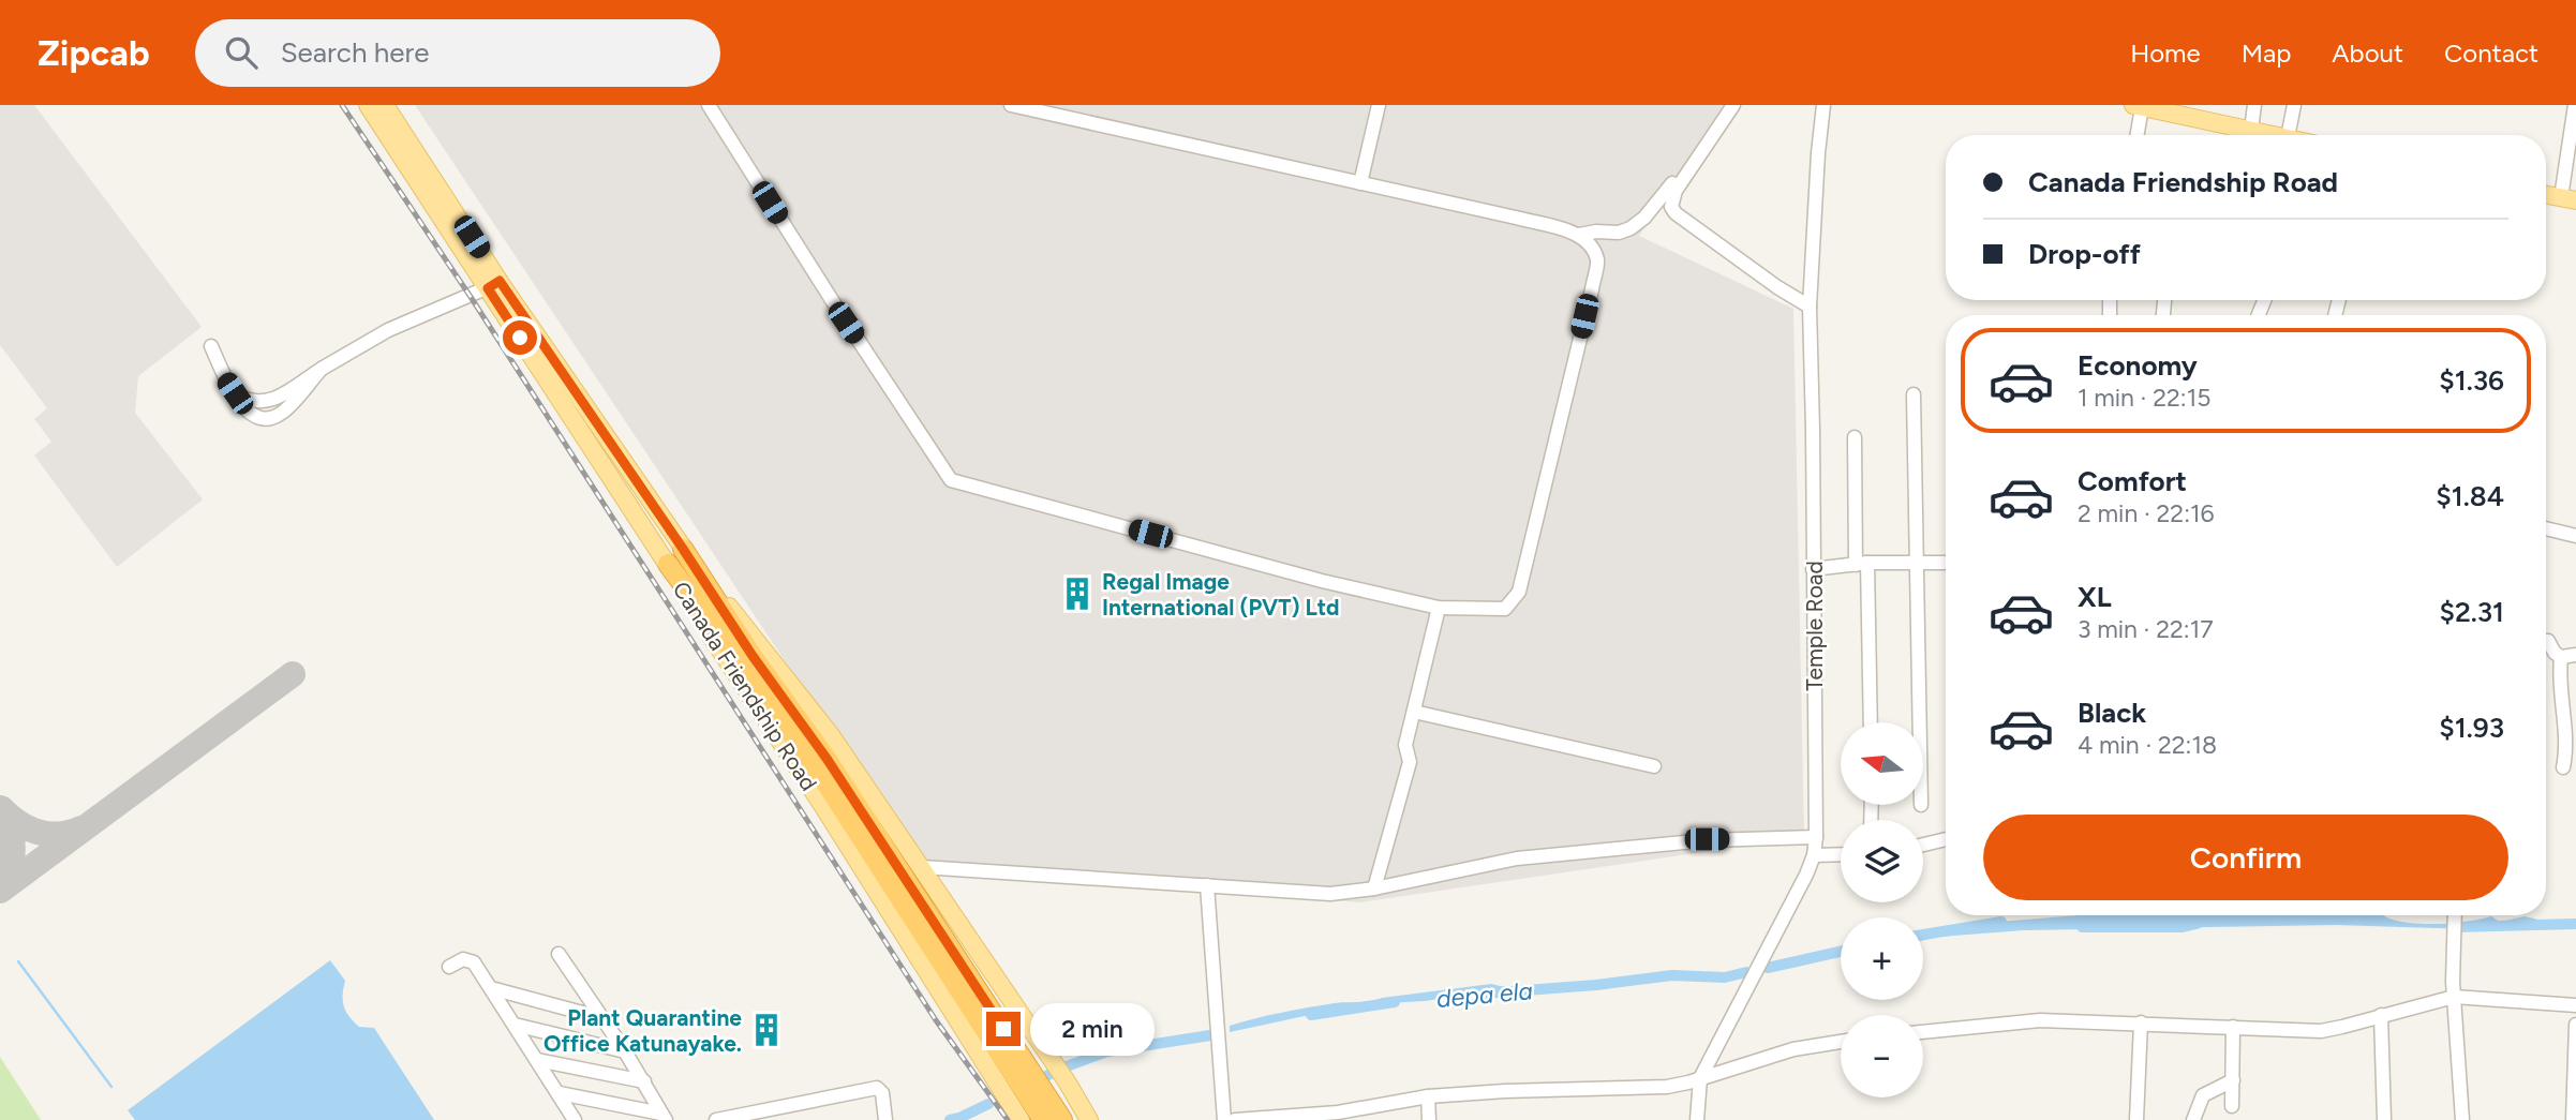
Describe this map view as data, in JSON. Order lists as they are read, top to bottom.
{
  "streets": {
    "main road": ["Canada Friendship Road"],
    "street": ["Temple Road"]
  },
  "water": ["depa ela"],
  "places": {
    "building": ["Regal Image International (PVT) Ltd", "Plant Quarantine Office Katunayake."]
  },
  "north": "left",
  "page": {
    "header": "Zipcab",
    "search": "Search here",
    "nav": [
      "Home",
      "Map",
      "About",
      "Contact"
    ],
    "banner": ["Canada Friendship Road", "Drop-off"],
    "list": [
      {
        "name": "Economy",
        "note": "1 min · 22:15",
        "value": "$1.36"
      },
      {
        "name": "Comfort",
        "note": "2 min · 22:16",
        "value": "$1.84"
      },
      {
        "name": "XL",
        "note": "3 min · 22:17",
        "value": "$2.31"
      },
      {
        "name": "Black",
        "note": "4 min · 22:18",
        "value": "$1.93"
      }
    ],
    "map_buttons": ["+", "−"],
    "buttons": "Confirm",
    "bubble": "2 min"
  }
}
